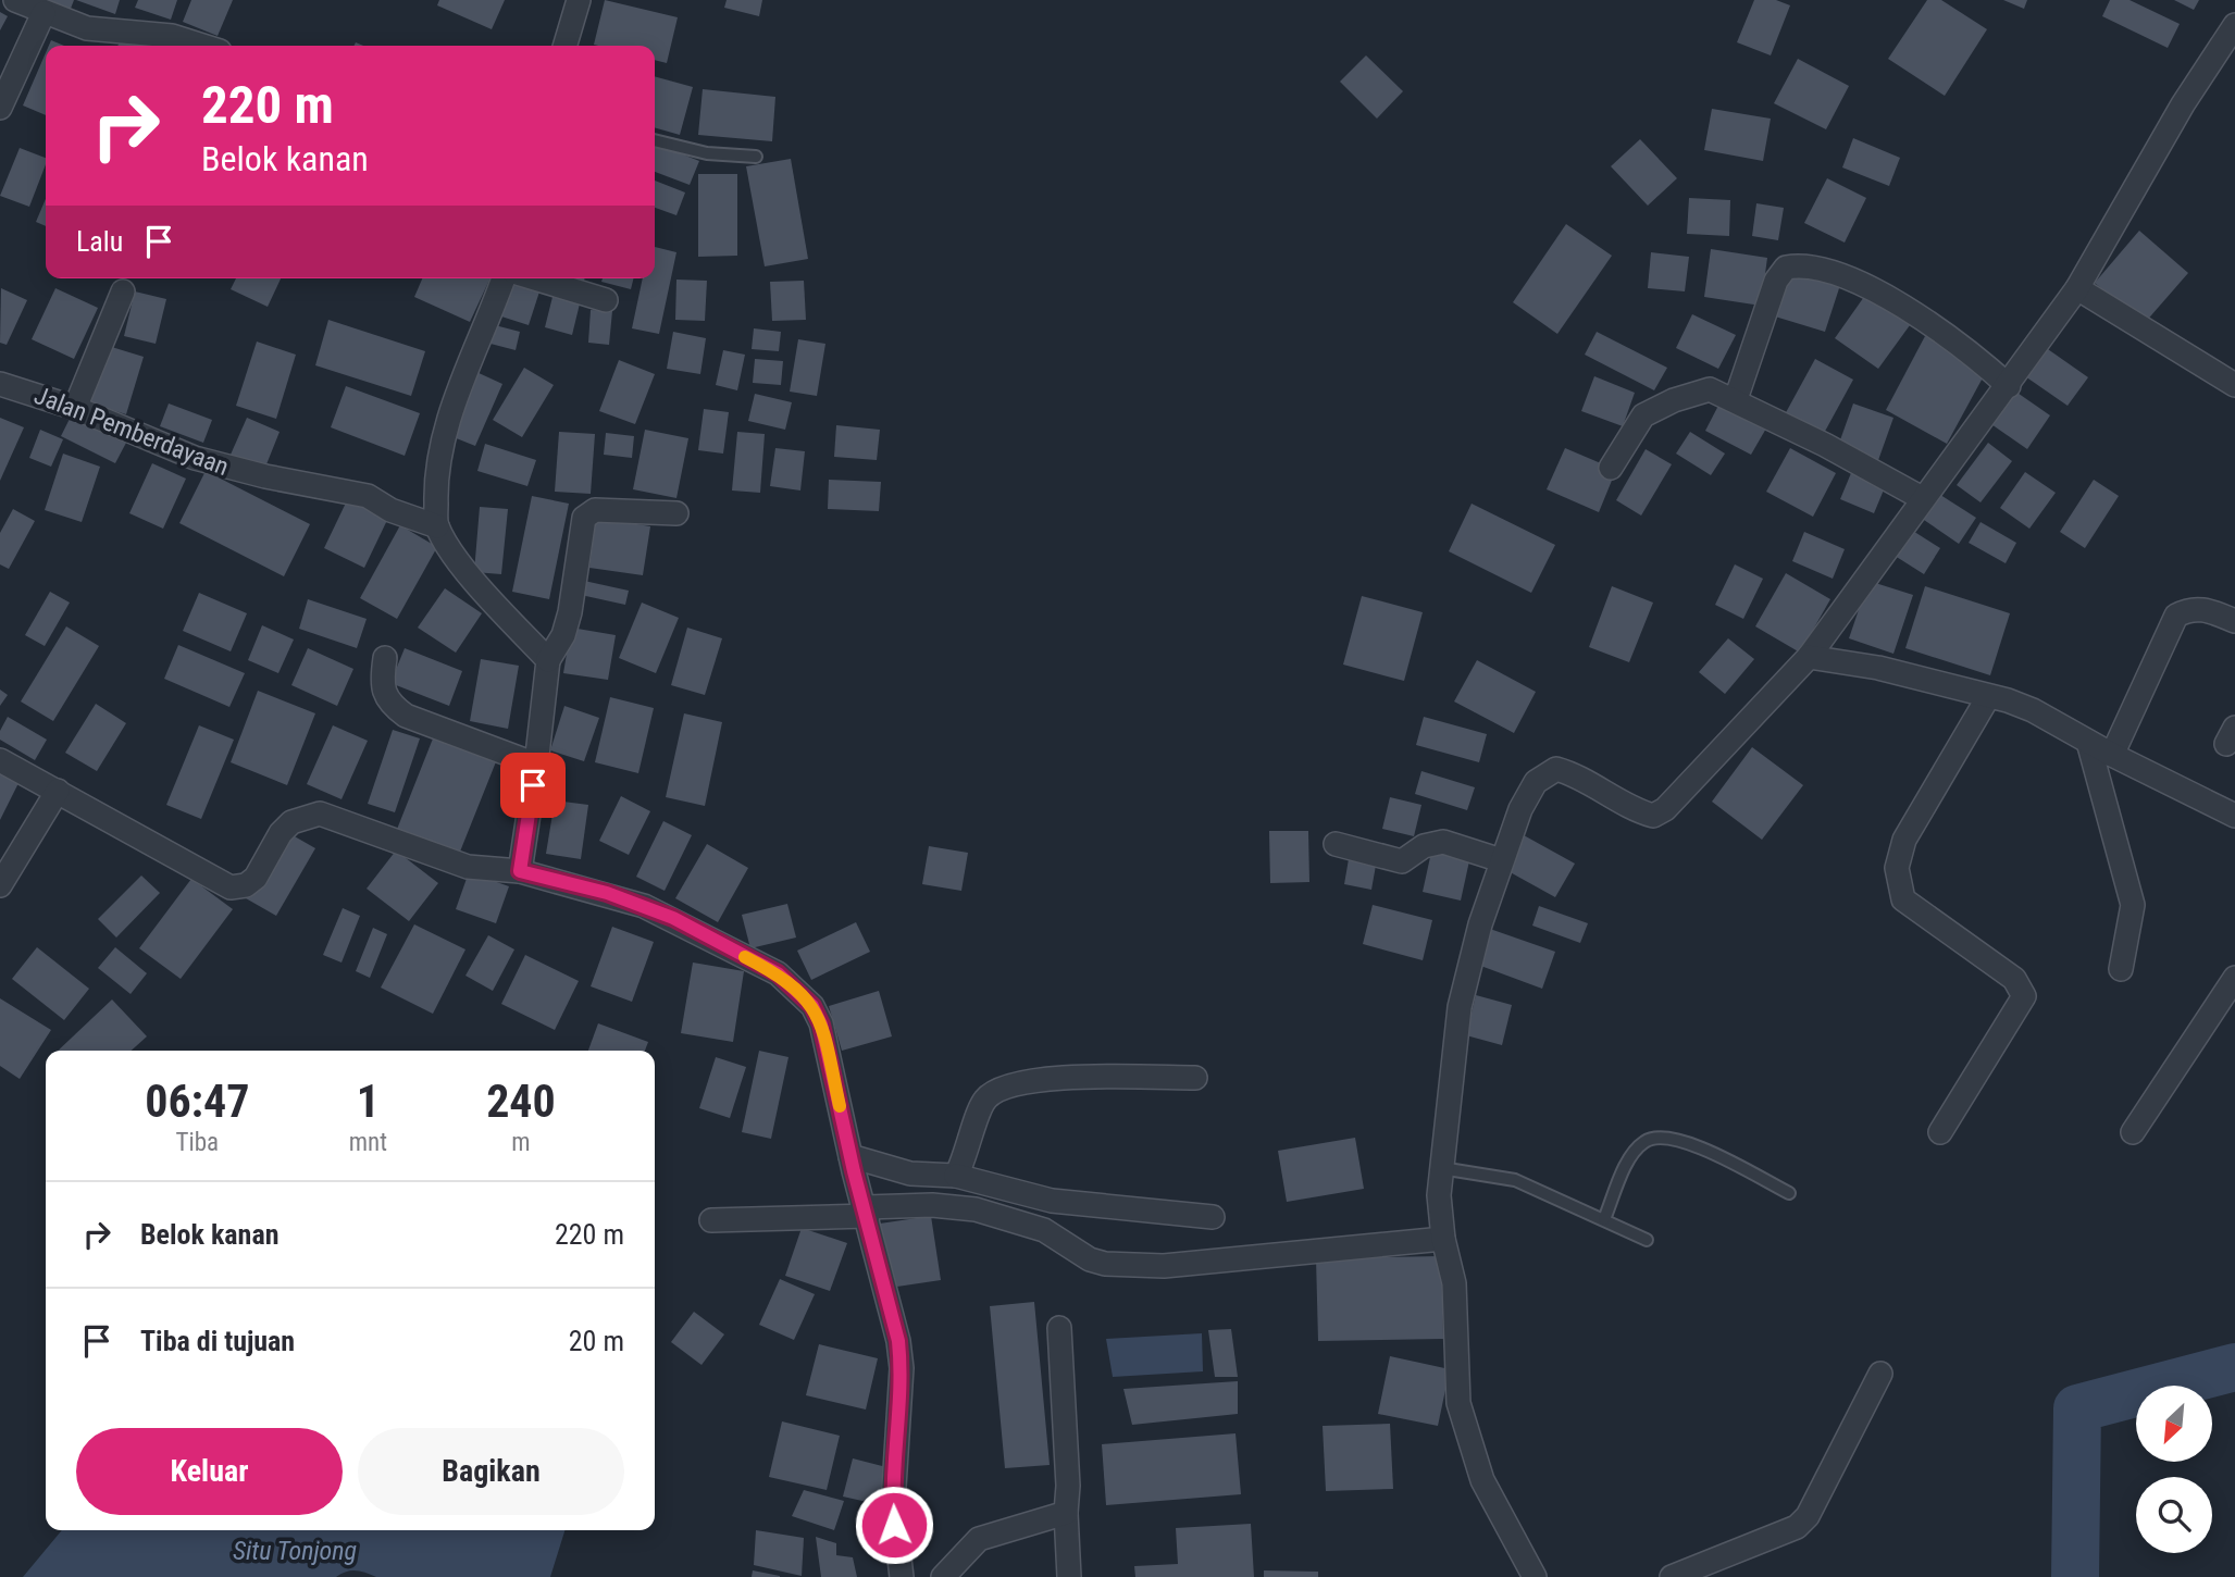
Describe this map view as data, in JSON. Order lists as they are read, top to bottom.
{
  "streets": {
    "street": ["Jalan Pemberdayaan"]
  },
  "water": ["Situ Tonjong"],
  "north": "bottom left",
  "page": {
    "turn": ["220 m", "Belok kanan"],
    "then": "Lalu",
    "eta": [
      "06:47",
      "Tiba",
      "1",
      "mnt",
      "240",
      "m"
    ],
    "list": [
      {
        "name": "Belok kanan",
        "value": "220 m"
      },
      {
        "name": "Tiba di tujuan",
        "value": "20 m"
      }
    ],
    "buttons": ["Keluar", "Bagikan"]
  }
}
